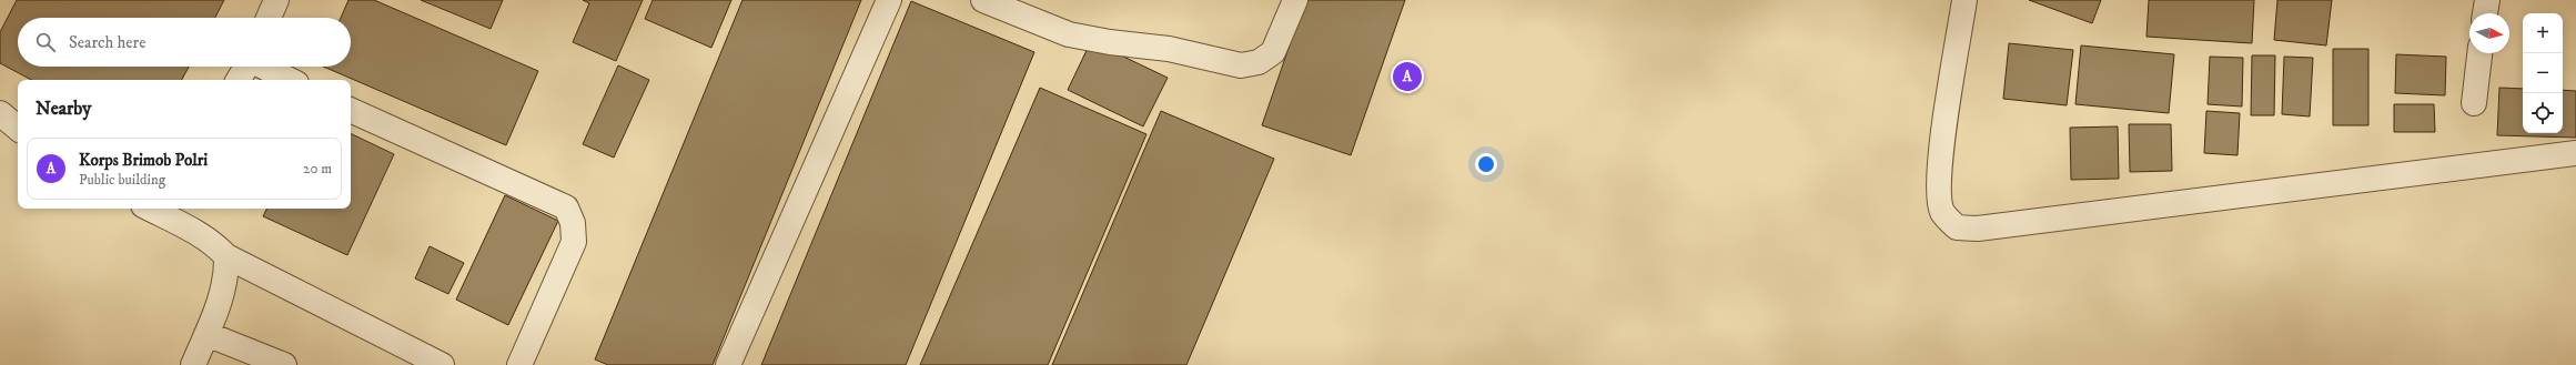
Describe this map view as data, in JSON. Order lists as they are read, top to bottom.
{
  "north": "right",
  "page": {
    "map_buttons": ["+", "−"],
    "search": "Search here",
    "pins": "A",
    "heading": "Nearby",
    "list": [
      {
        "mark": "A",
        "name": "Korps Brimob Polri",
        "note": "Public building",
        "value": "20 m"
      }
    ]
  }
}
